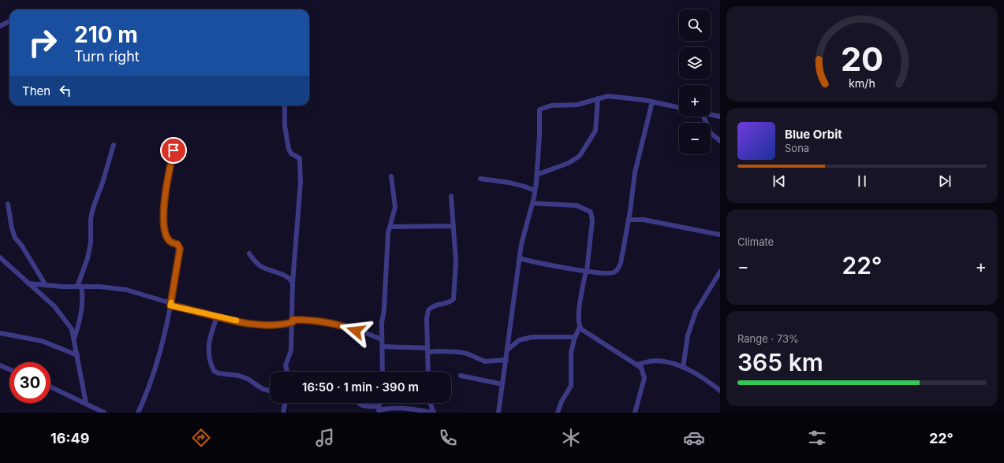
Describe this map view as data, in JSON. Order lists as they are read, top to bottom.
{
  "page": {
    "map_buttons": ["+", "−"],
    "turn": ["210 m", "Turn right"],
    "then": "Then",
    "song": ["Blue Orbit", "Sona"],
    "tile": [
      "Climate",
      ["Range · 73%", "365 km"]
    ],
    "heat": ["−", "22°", "+"],
    "limit": "30",
    "trip": "16:50 · 1 min · 390 m",
    "tabs": ["16:49", "22°"],
    "gauge": ["20", "km/h"]
  }
}
